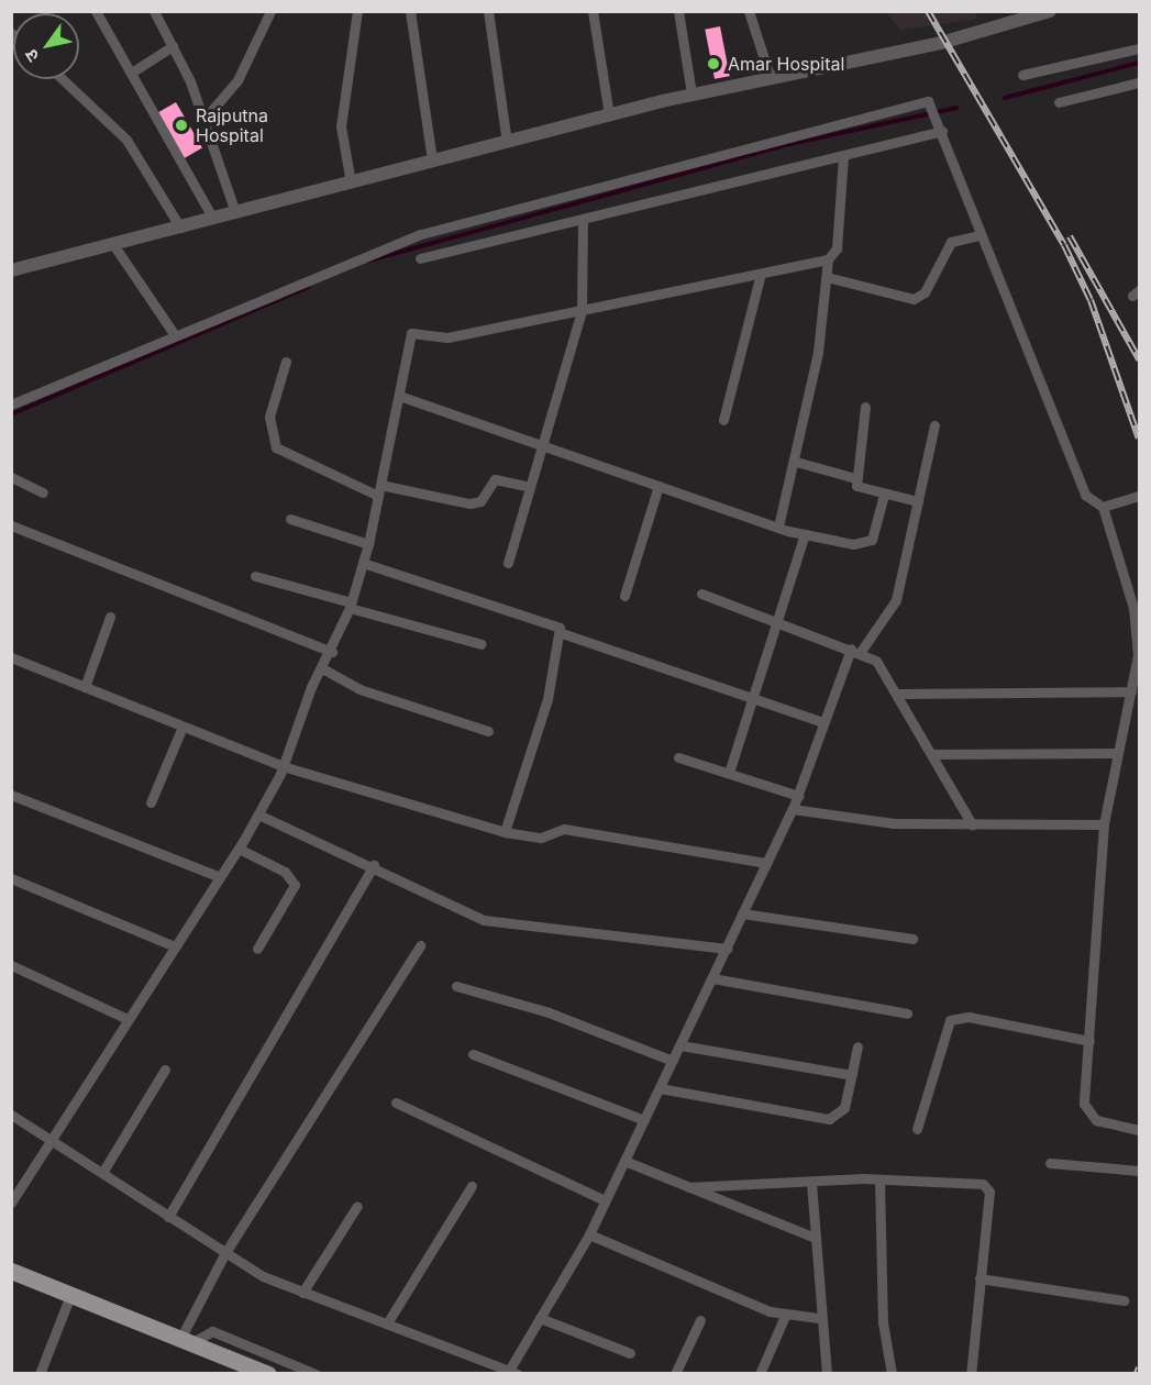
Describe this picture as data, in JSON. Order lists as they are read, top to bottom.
{
  "places": ["Amar Hospital", "Rajputna Hospital"],
  "north": "bottom left"
}
